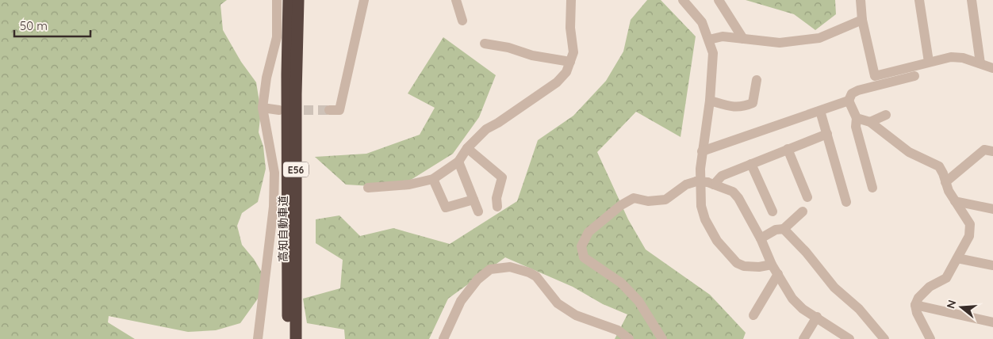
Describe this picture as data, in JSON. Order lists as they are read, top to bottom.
{
  "streets": {
    "highway": ["E56", "高知自動車道"]
  },
  "scale_bar": "50 m",
  "north": "left"
}
